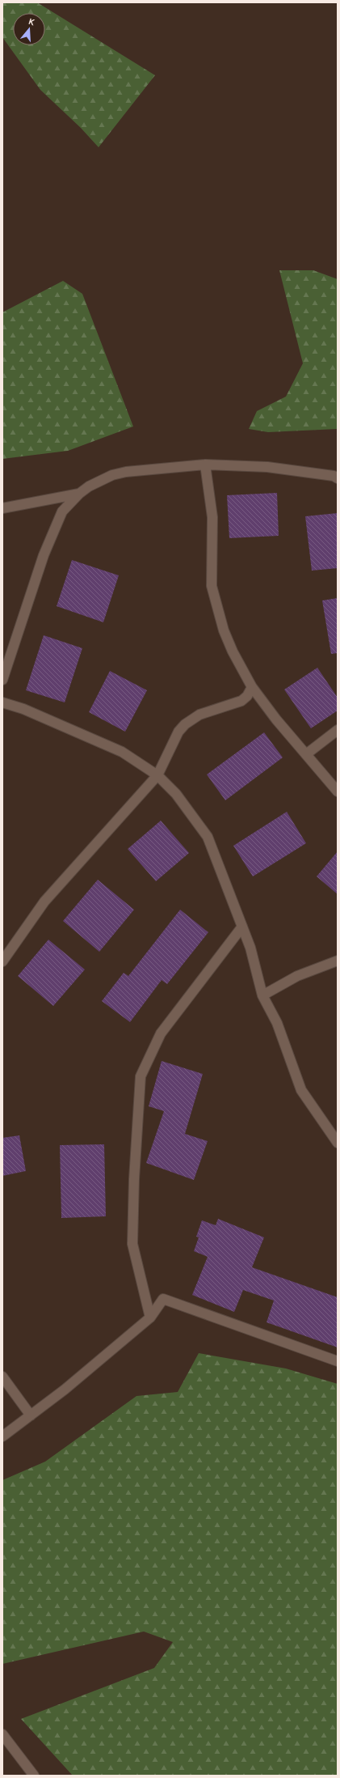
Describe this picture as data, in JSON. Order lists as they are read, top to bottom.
{
  "north": "top"
}
